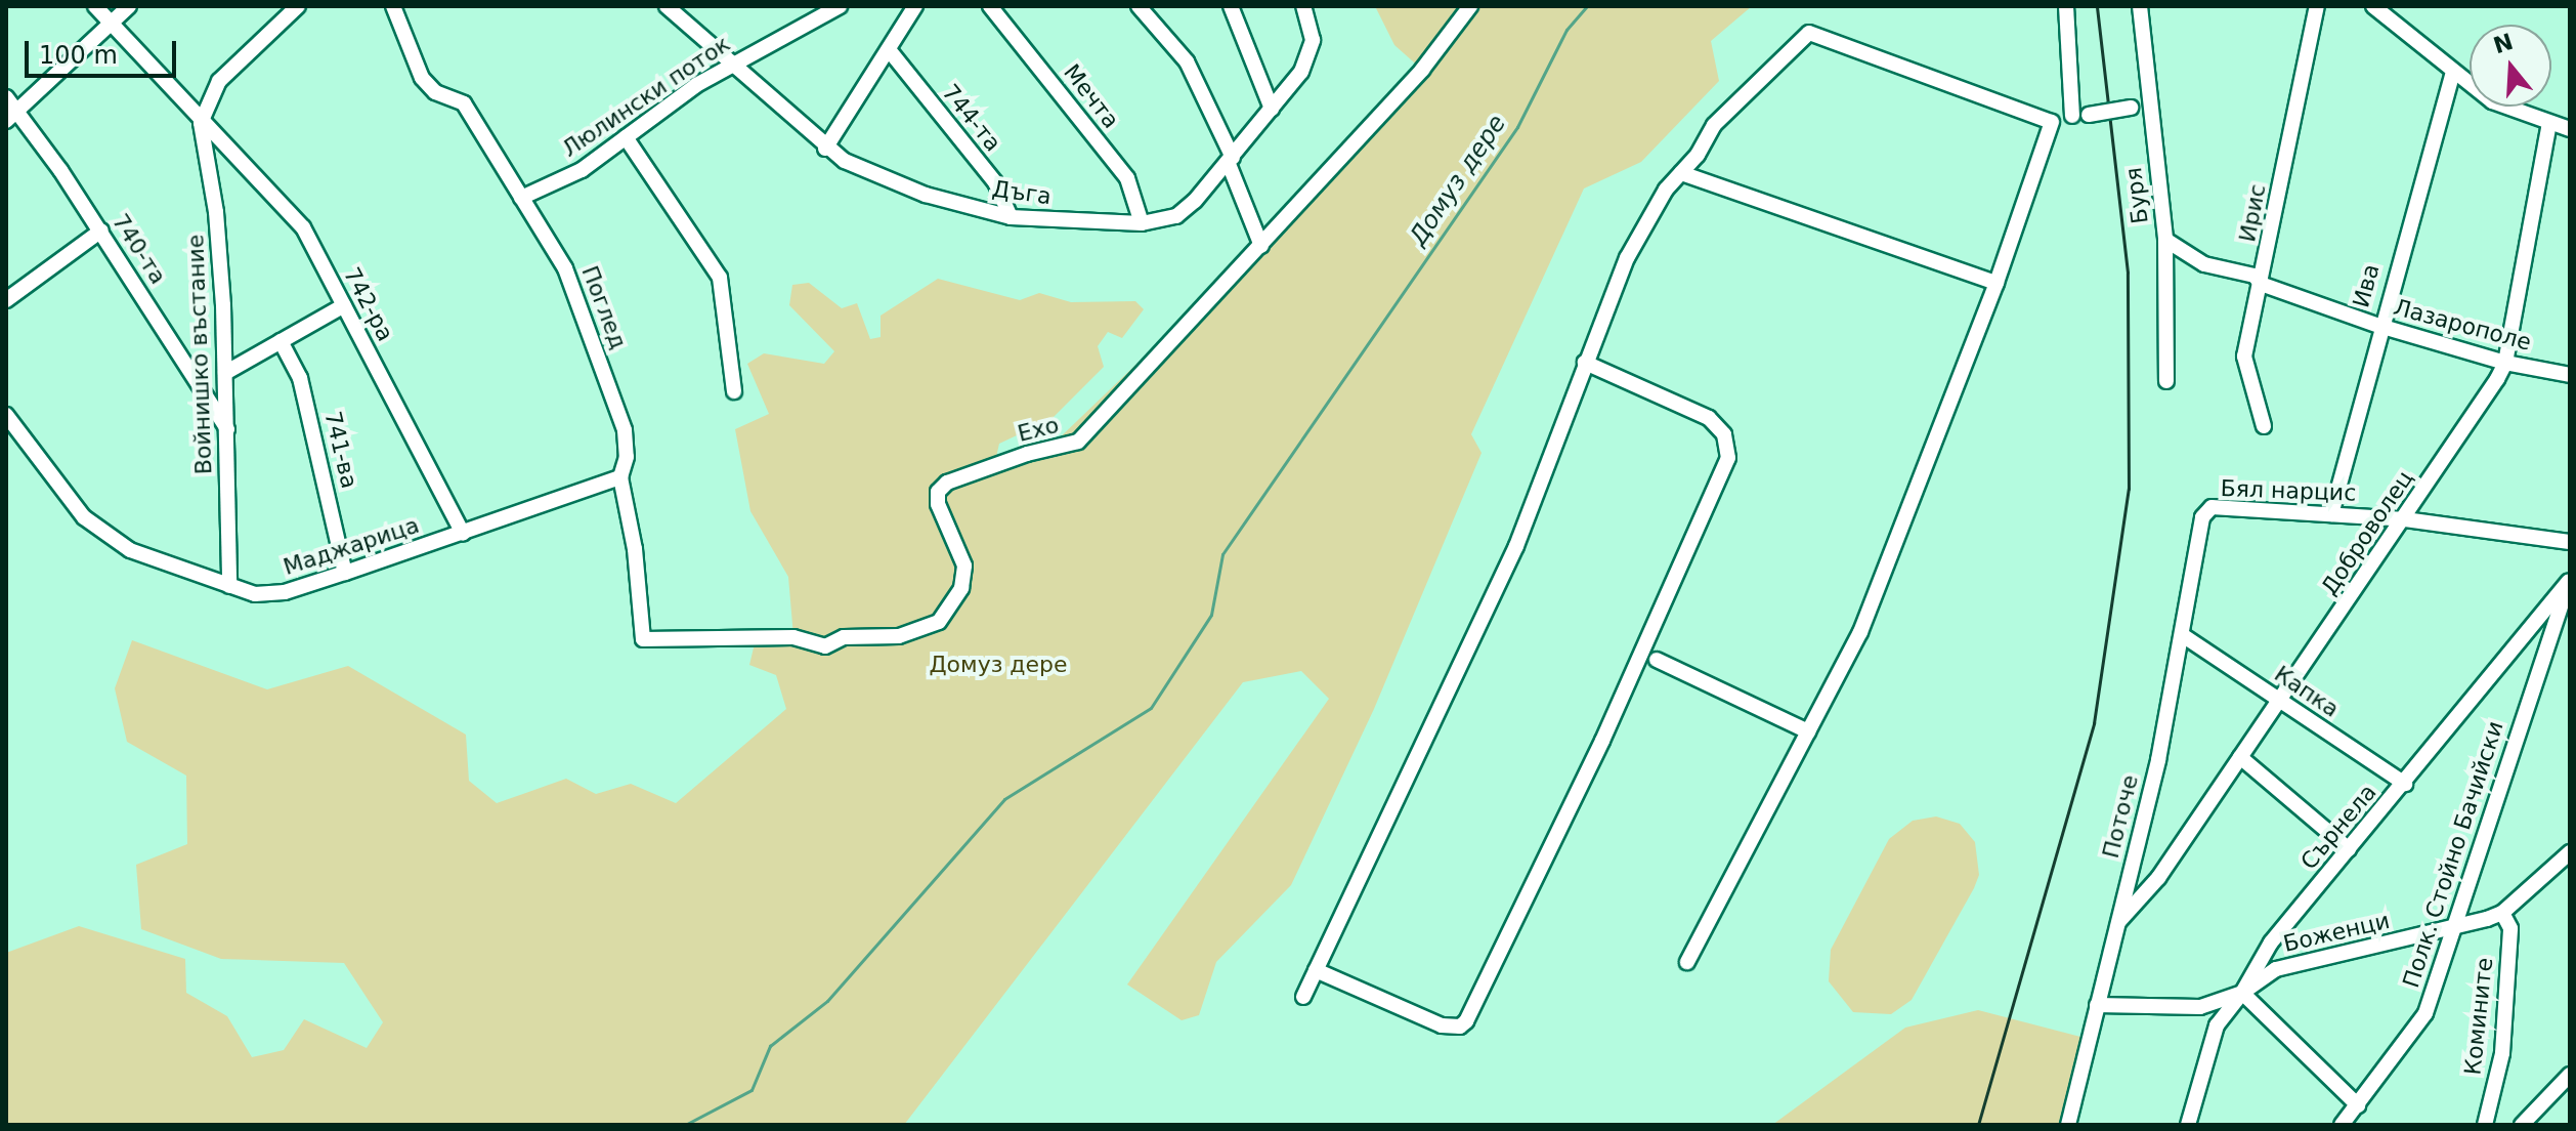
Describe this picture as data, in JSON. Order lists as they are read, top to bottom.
{
  "streets": {
    "street": [
      "Люлински поток",
      "Мечта",
      "744-та",
      "Дъга",
      "Буря",
      "Ирис",
      "740-та",
      "Ива",
      "742-ра",
      "Поглед",
      "Лазарополе",
      "Войнишко въстание",
      "Ехо",
      "741-ва",
      "Бял нарцис",
      "Доброволец",
      "Маджарица",
      "Капка",
      "Поточе",
      "Сърнела",
      "Полк. Стойно Бачийски",
      "Боженци",
      "Комините"
    ]
  },
  "crossings": [
    ["Люлински поток", "Дъга"],
    ["Люлински поток", "Поглед"],
    ["Мечта", "Дъга"],
    ["744-та", "Дъга"],
    ["Буря", "Лазарополе"],
    ["Ирис", "Лазарополе"],
    ["740-та", "Войнишко въстание"],
    ["Ива", "Лазарополе"],
    ["Ива", "Бял нарцис"],
    ["742-ра", "Войнишко въстание"],
    ["742-ра", "Маджарица"],
    ["Поглед", "Ехо"],
    ["Поглед", "Маджарица"],
    ["Лазарополе", "Доброволец"],
    ["Войнишко въстание", "Маджарица"],
    ["741-ва", "Маджарица"],
    ["Бял нарцис", "Доброволец"],
    ["Бял нарцис", "Поточе"],
    ["Доброволец", "Капка"],
    ["Доброволец", "Поточе"],
    ["Капка", "Поточе"],
    ["Капка", "Сърнела"],
    ["Поточе", "Боженци"],
    ["Сърнела", "Полк. Стойно Бачийски"],
    ["Сърнела", "Боженци"],
    ["Полк. Стойно Бачийски", "Боженци"],
    ["Боженци", "Комините"]
  ],
  "water": ["Домуз дере"],
  "parks": ["Домуз дере"],
  "scale_bar": "100 m",
  "north": "top"
}
